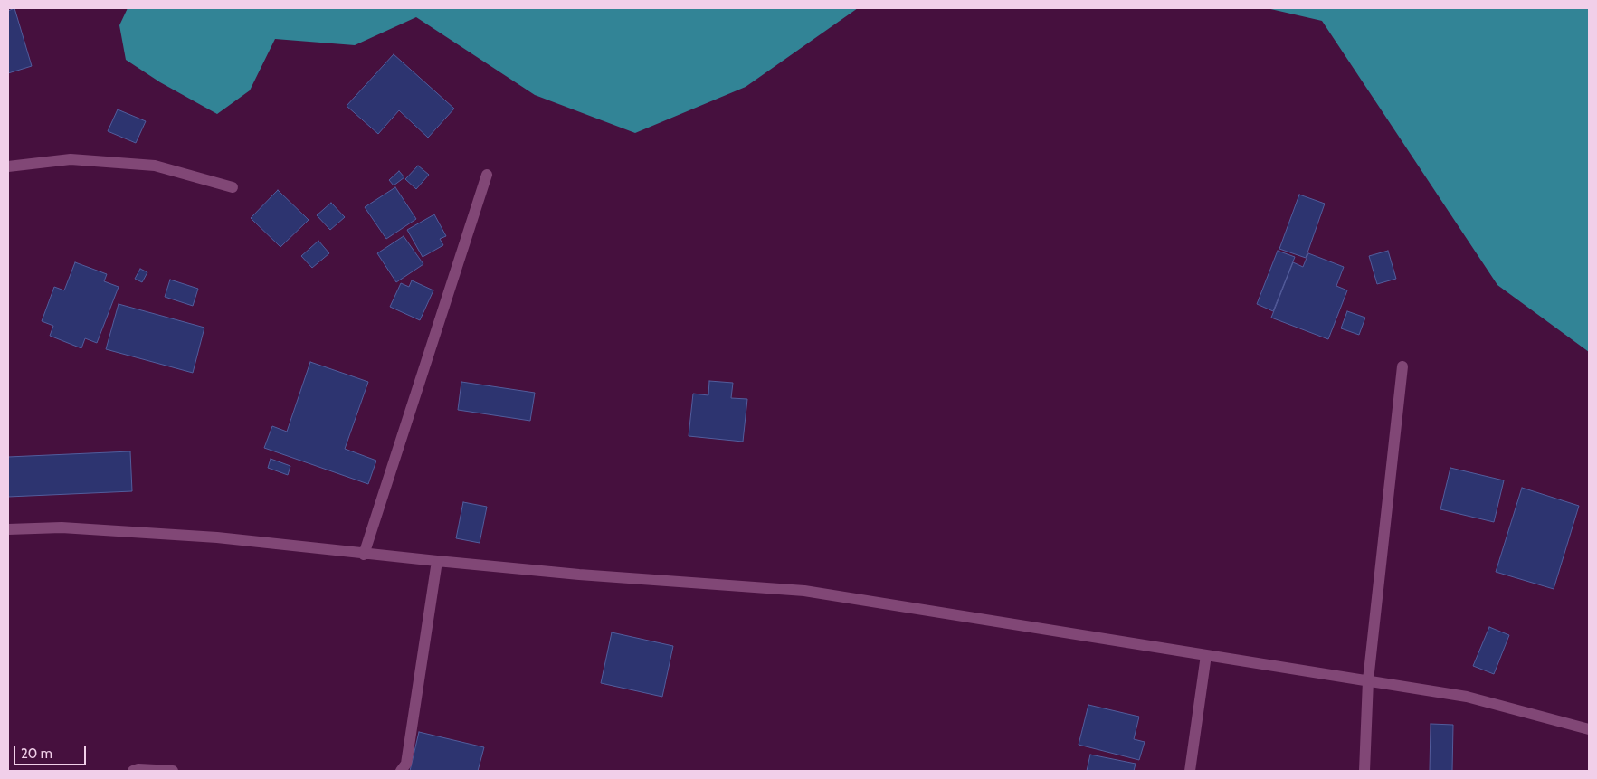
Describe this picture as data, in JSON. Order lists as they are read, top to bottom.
{
  "scale_bar": "20 m"
}
